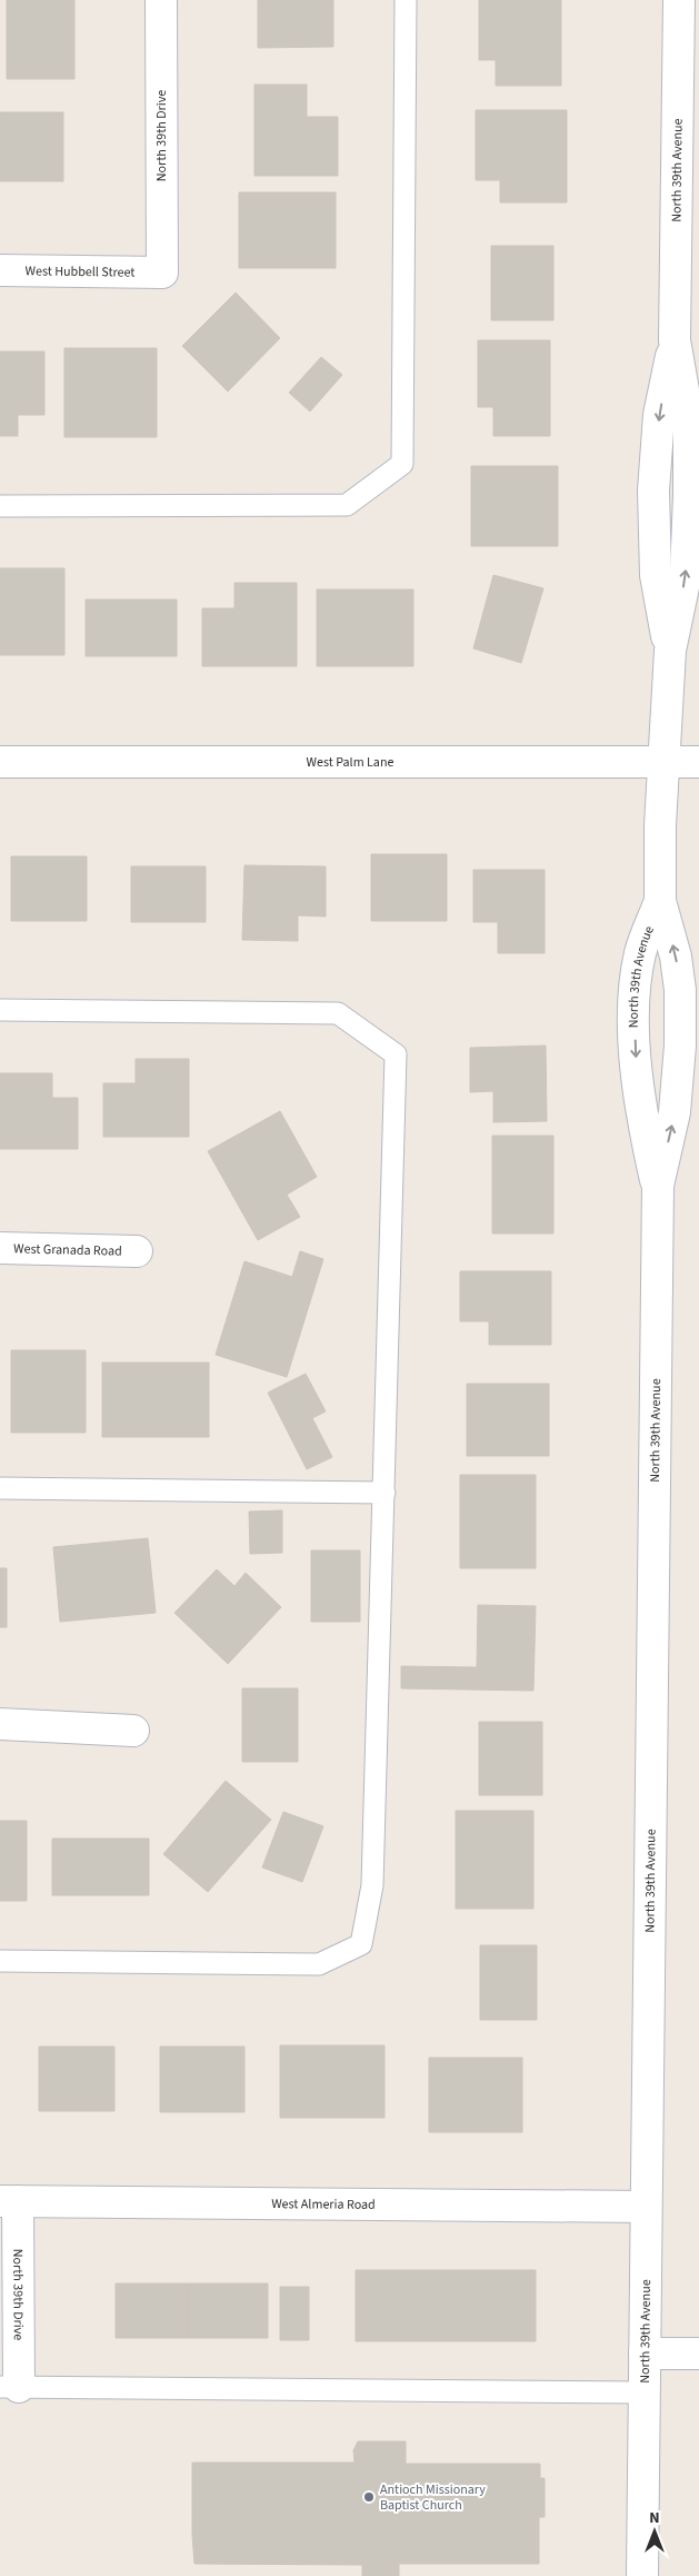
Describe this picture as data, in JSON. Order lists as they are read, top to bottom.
{
  "streets": {
    "street": [
      "North 39th Drive",
      "North 39th Avenue",
      "West Hubbell Street",
      "West Palm Lane",
      "West Granada Road",
      "West Almeria Road"
    ]
  },
  "crossings": [
    ["North 39th Drive", "West Hubbell Street"],
    ["North 39th Drive", "West Almeria Road"],
    ["North 39th Avenue", "West Palm Lane"],
    ["North 39th Avenue", "West Almeria Road"]
  ],
  "places": ["Antioch Missionary Baptist Church"],
  "north": "top"
}
